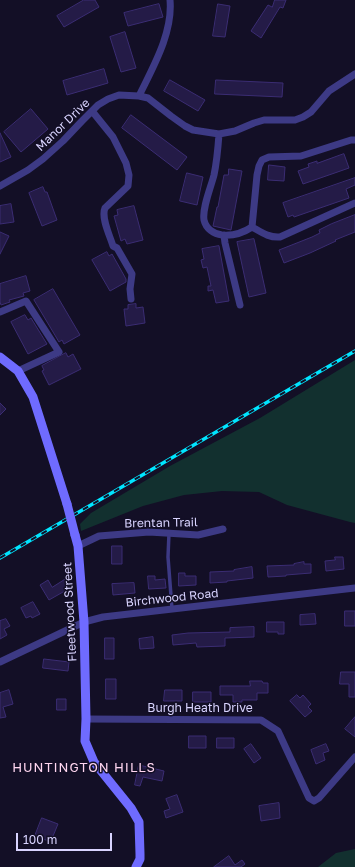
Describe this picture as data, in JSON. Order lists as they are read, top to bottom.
{
  "streets": {
    "street": [
      "Manor Drive",
      "Brentan Trail",
      "Birchwood Road",
      "Fleetwood Street",
      "Burgh Heath Drive"
    ]
  },
  "crossings": [
    ["Brentan Trail", "Fleetwood Street"],
    ["Birchwood Road", "Fleetwood Street"],
    ["Fleetwood Street", "Burgh Heath Drive"]
  ],
  "districts": ["HUNTINGTON HILLS"],
  "scale_bar": "100 m"
}
